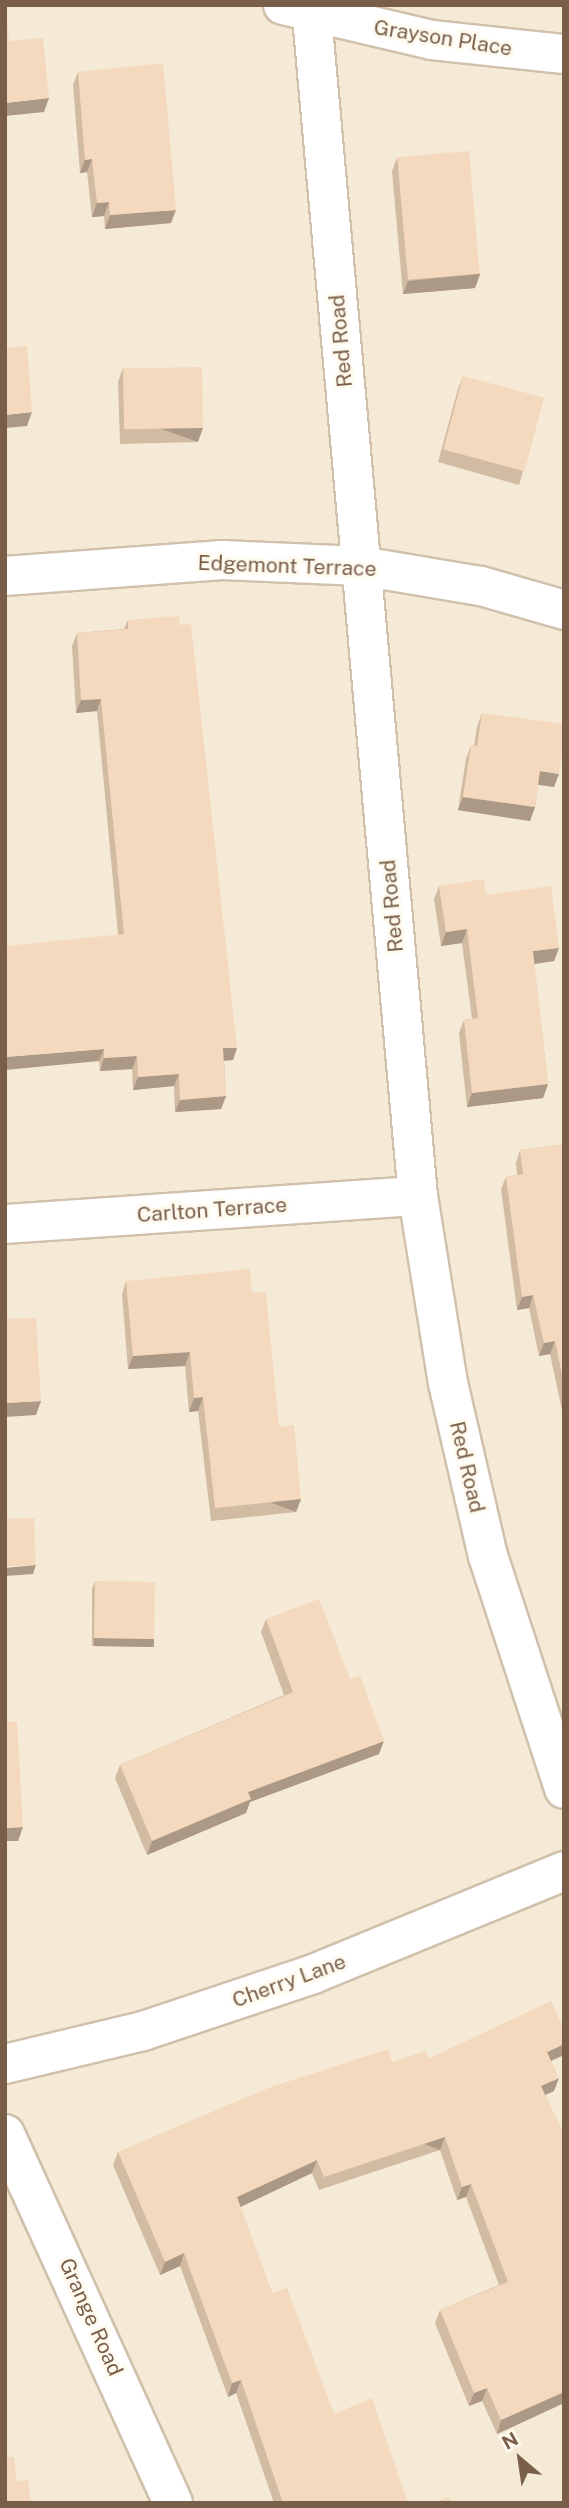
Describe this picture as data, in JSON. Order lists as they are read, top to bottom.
{
  "streets": {
    "street": [
      "Grayson Place",
      "Red Road",
      "Edgemont Terrace",
      "Carlton Terrace",
      "Cherry Lane",
      "Grange Road"
    ]
  },
  "crossings": [
    ["Grayson Place", "Red Road"],
    ["Red Road", "Edgemont Terrace"],
    ["Red Road", "Carlton Terrace"]
  ],
  "north": "top left"
}
